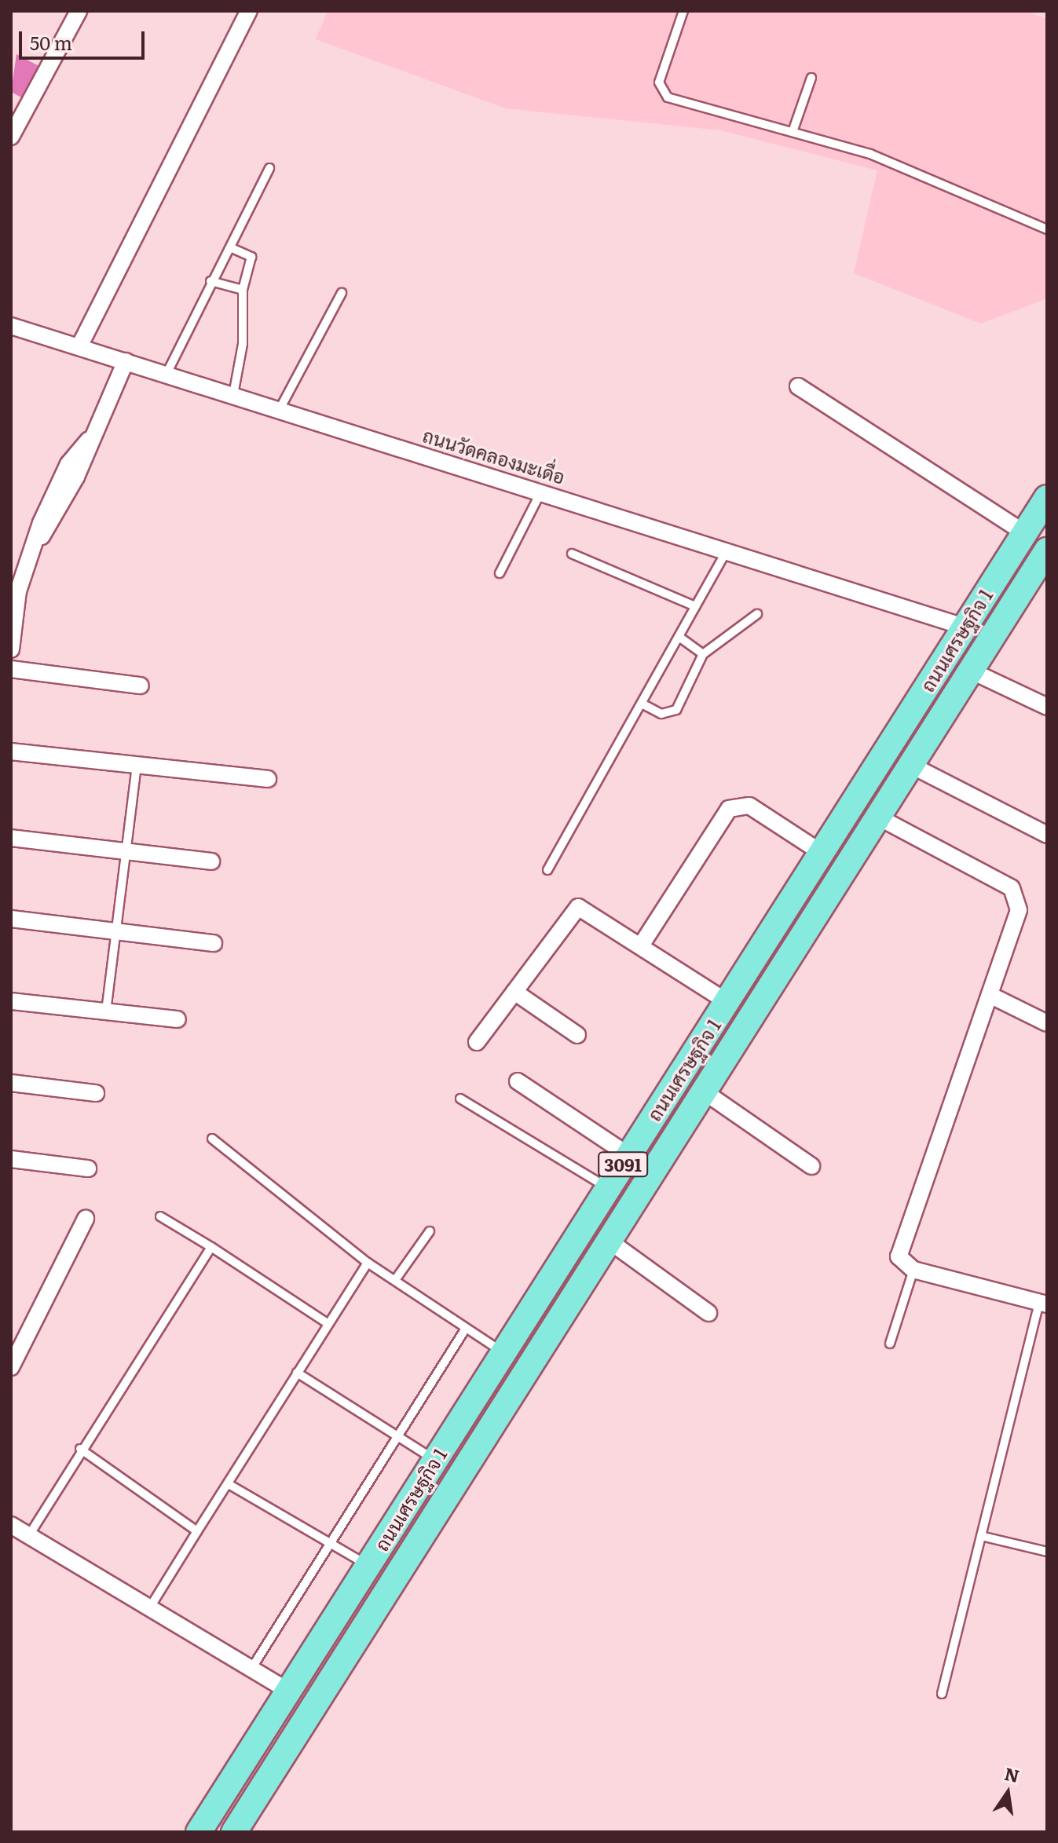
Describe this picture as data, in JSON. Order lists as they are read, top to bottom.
{
  "streets": {
    "main road": ["ถนนเศรษฐกิจ 1", "3091"],
    "street": ["ถนนวัดคลองมะเดื่อ"]
  },
  "crossings": [
    ["ถนนวัดคลองมะเดื่อ", "ถนนเศรษฐกิจ 1"]
  ],
  "scale_bar": "50 m",
  "north": "top"
}
